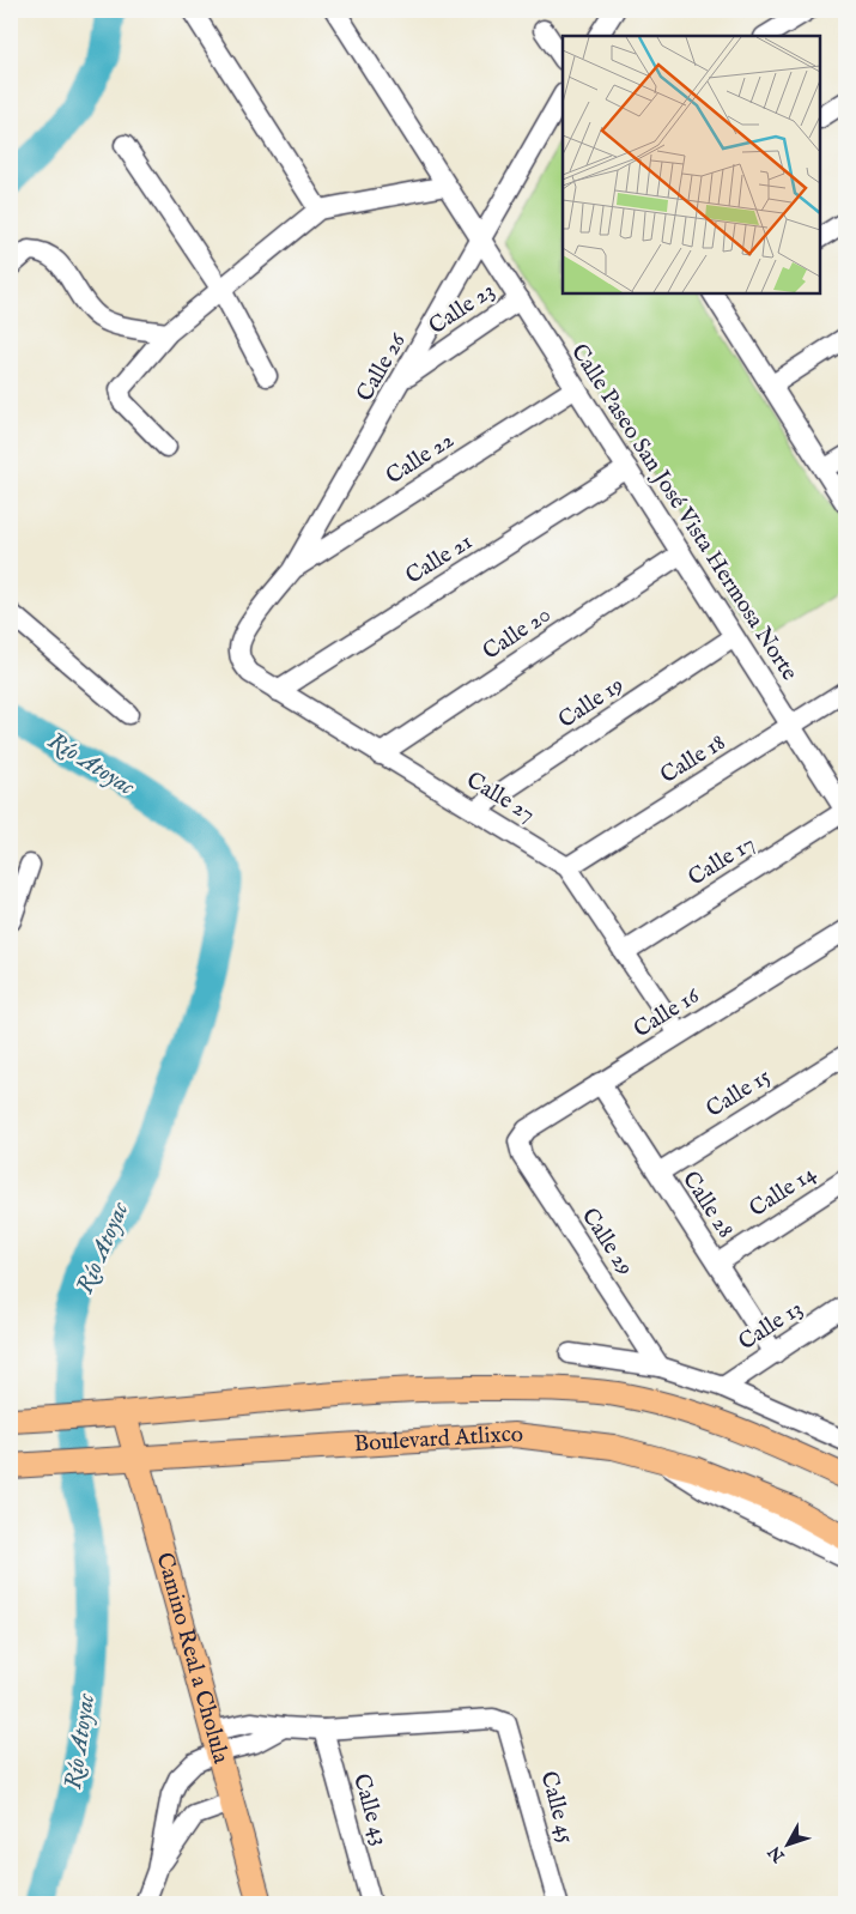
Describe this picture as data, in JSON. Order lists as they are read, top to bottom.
{
  "streets": {
    "main road": ["Boulevard Atlixco", "Camino Real a Cholula"],
    "street": [
      "Calle 23",
      "Calle 26",
      "Calle 22",
      "Calle Paseo San José Vista Hermosa Norte",
      "Calle 21",
      "Calle 20",
      "Calle 19",
      "Calle 18",
      "Calle 27",
      "Calle 17",
      "Calle 16",
      "Calle 15",
      "Calle 14",
      "Calle 28",
      "Calle 29",
      "Calle 13",
      "Calle 45",
      "Calle 43"
    ]
  },
  "crossings": [
    ["Calle 23", "Calle 26"],
    ["Calle 23", "Calle Paseo San José Vista Hermosa Norte"],
    ["Calle 26", "Calle 22"],
    ["Calle 26", "Calle Paseo San José Vista Hermosa Norte"],
    ["Calle 26", "Calle 27"],
    ["Calle 22", "Calle Paseo San José Vista Hermosa Norte"],
    ["Calle Paseo San José Vista Hermosa Norte", "Calle 21"],
    ["Calle Paseo San José Vista Hermosa Norte", "Calle 20"],
    ["Calle Paseo San José Vista Hermosa Norte", "Calle 19"],
    ["Calle Paseo San José Vista Hermosa Norte", "Calle 18"],
    ["Calle Paseo San José Vista Hermosa Norte", "Calle 17"],
    ["Calle 21", "Calle 27"],
    ["Calle 20", "Calle 27"],
    ["Calle 19", "Calle 27"],
    ["Calle 18", "Calle 27"],
    ["Calle 27", "Calle 17"],
    ["Calle 27", "Calle 16"],
    ["Calle 16", "Calle 28"],
    ["Calle 16", "Calle 29"],
    ["Calle 15", "Calle 28"],
    ["Calle 14", "Calle 28"],
    ["Calle 28", "Calle 13"],
    ["Boulevard Atlixco", "Camino Real a Cholula"],
    ["Calle 45", "Calle 43"]
  ],
  "water": ["Río Atoyac"],
  "north": "bottom left"
}
